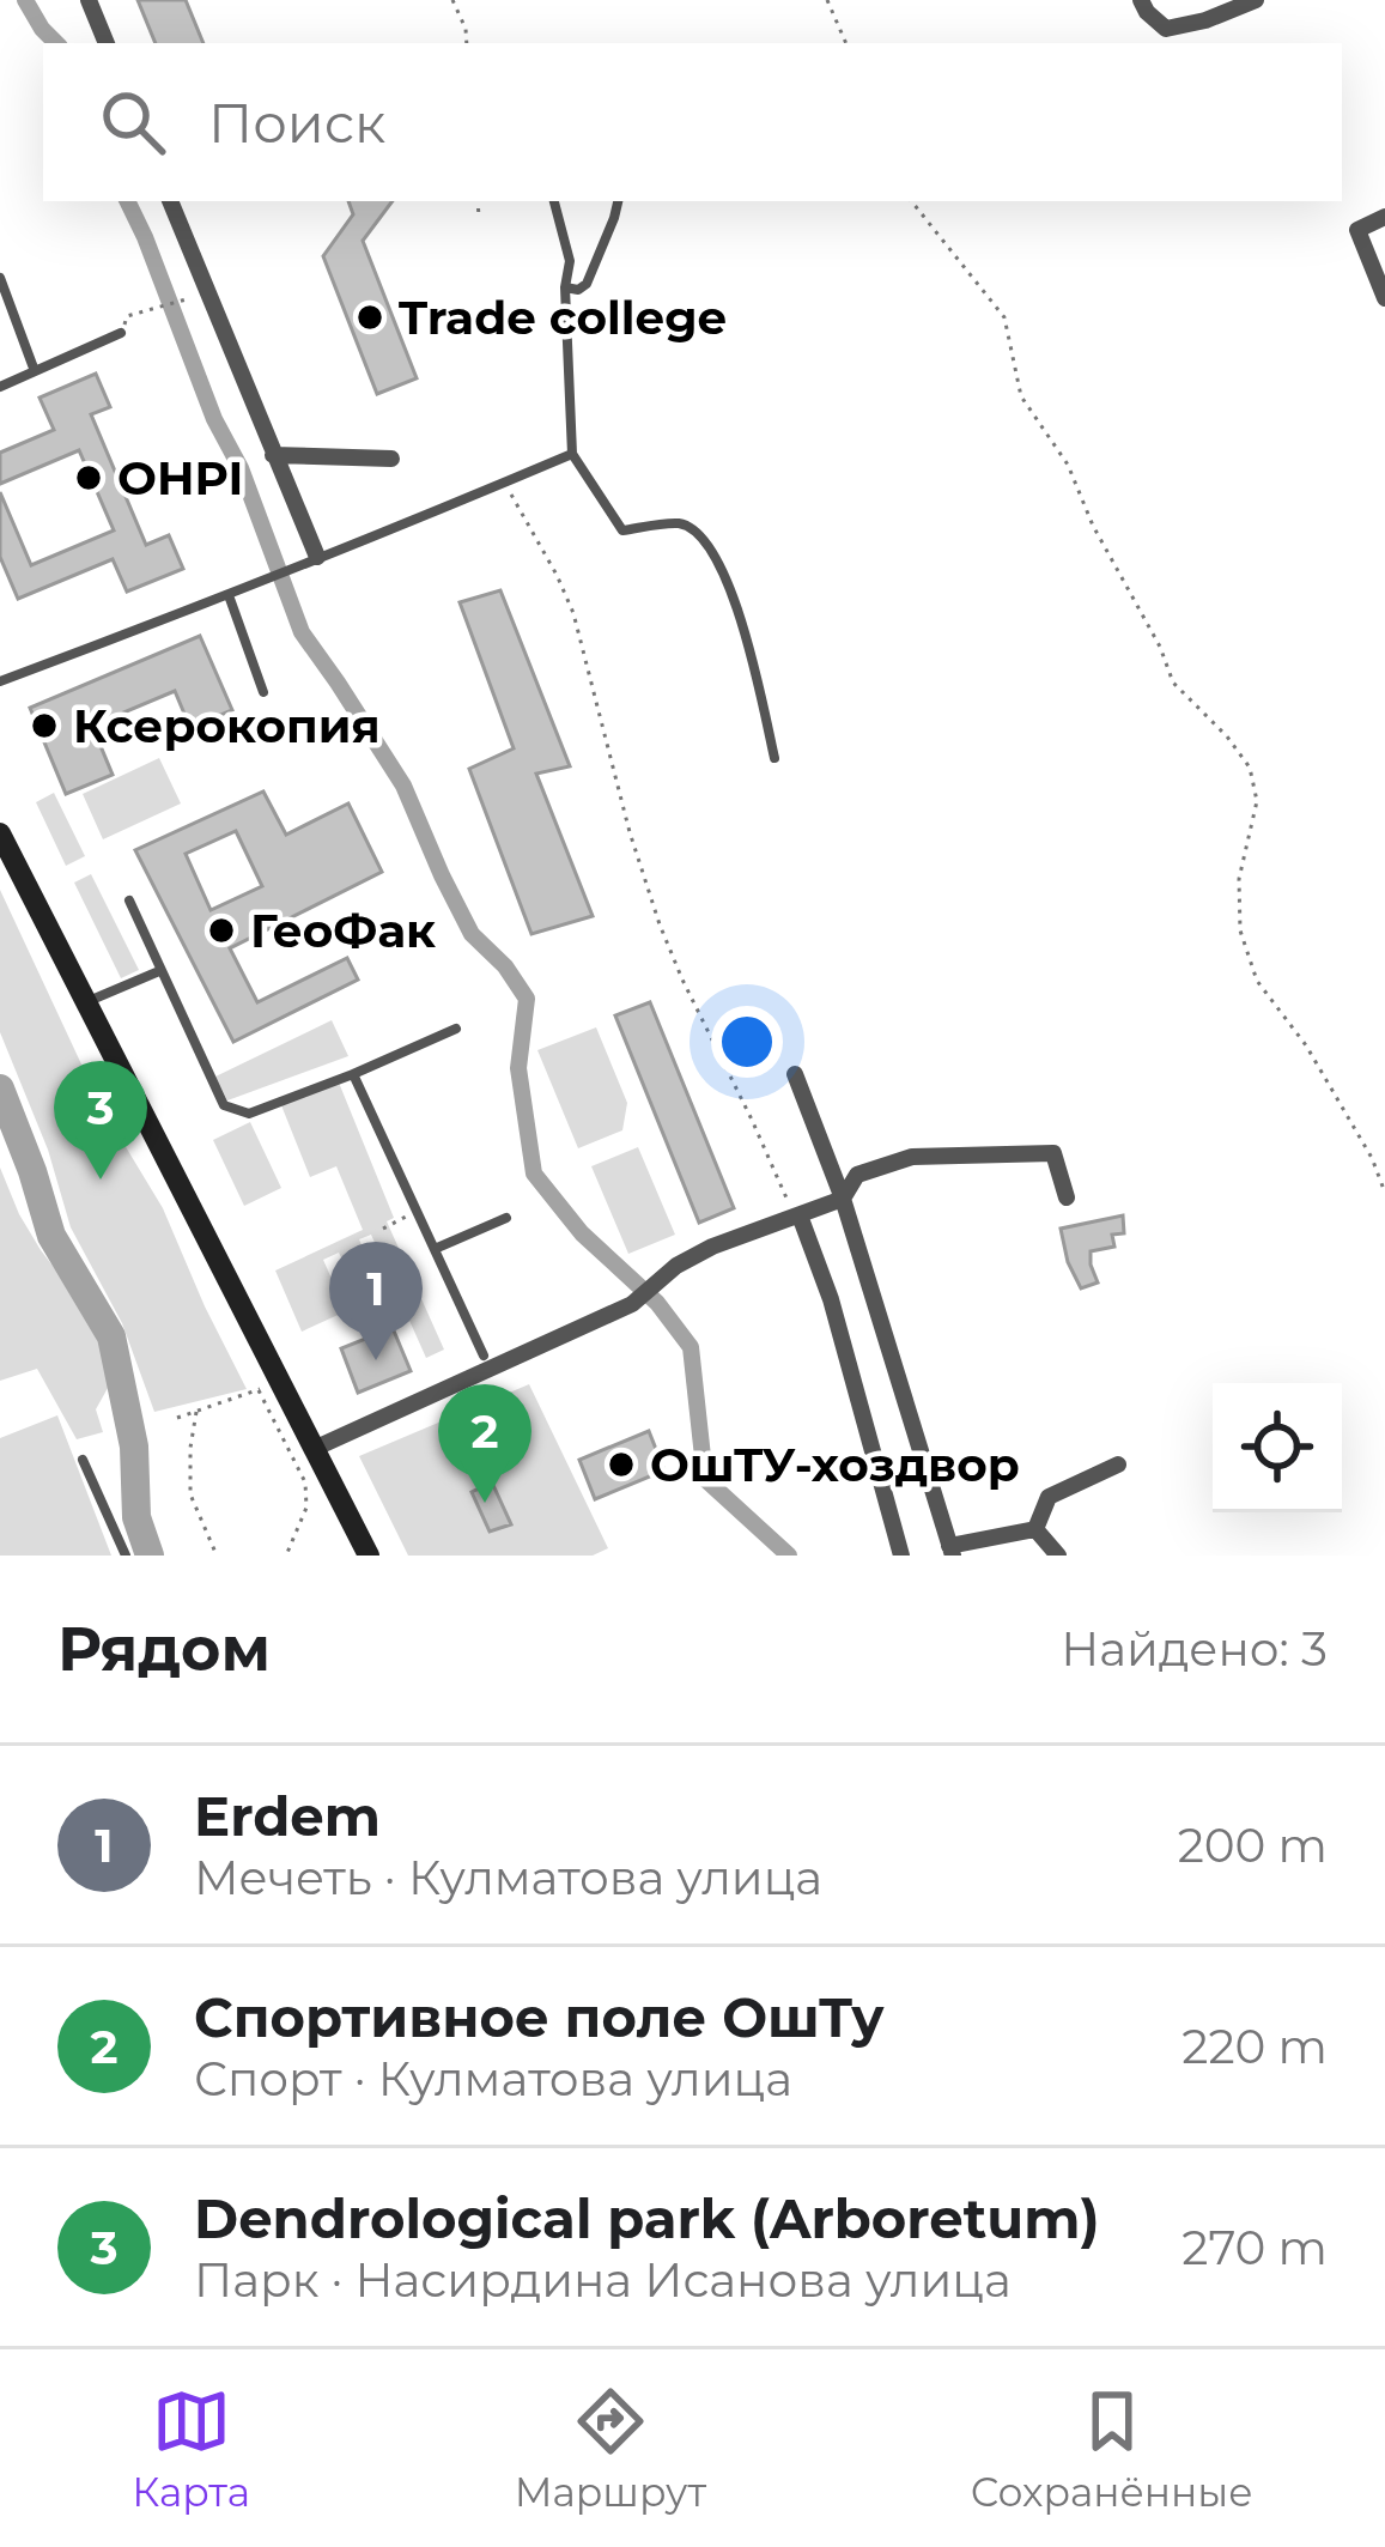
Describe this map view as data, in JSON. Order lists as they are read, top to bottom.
{
  "places": [
    "Trade college",
    "OHPI",
    "Ксерокопия",
    "ГеоФак",
    "ОшТУ-хоздвор"
  ],
  "page": {
    "search": "Поиск",
    "pins": ["3", "1", "2"],
    "heading": ["Рядом", "Найдено: 3"],
    "list": [
      {
        "mark": "1",
        "name": "Erdem",
        "note": "Мечеть · Кулматова улица",
        "value": "200 m"
      },
      {
        "mark": "2",
        "name": "Спортивное поле ОшТу",
        "note": "Спорт · Кулматова улица",
        "value": "220 m"
      },
      {
        "mark": "3",
        "name": "Dendrological park (Arboretum)",
        "note": "Парк · Насирдина Исанова улица",
        "value": "270 m"
      }
    ],
    "nav": ["Карта", "Маршрут", "Сохранённые"]
  }
}
